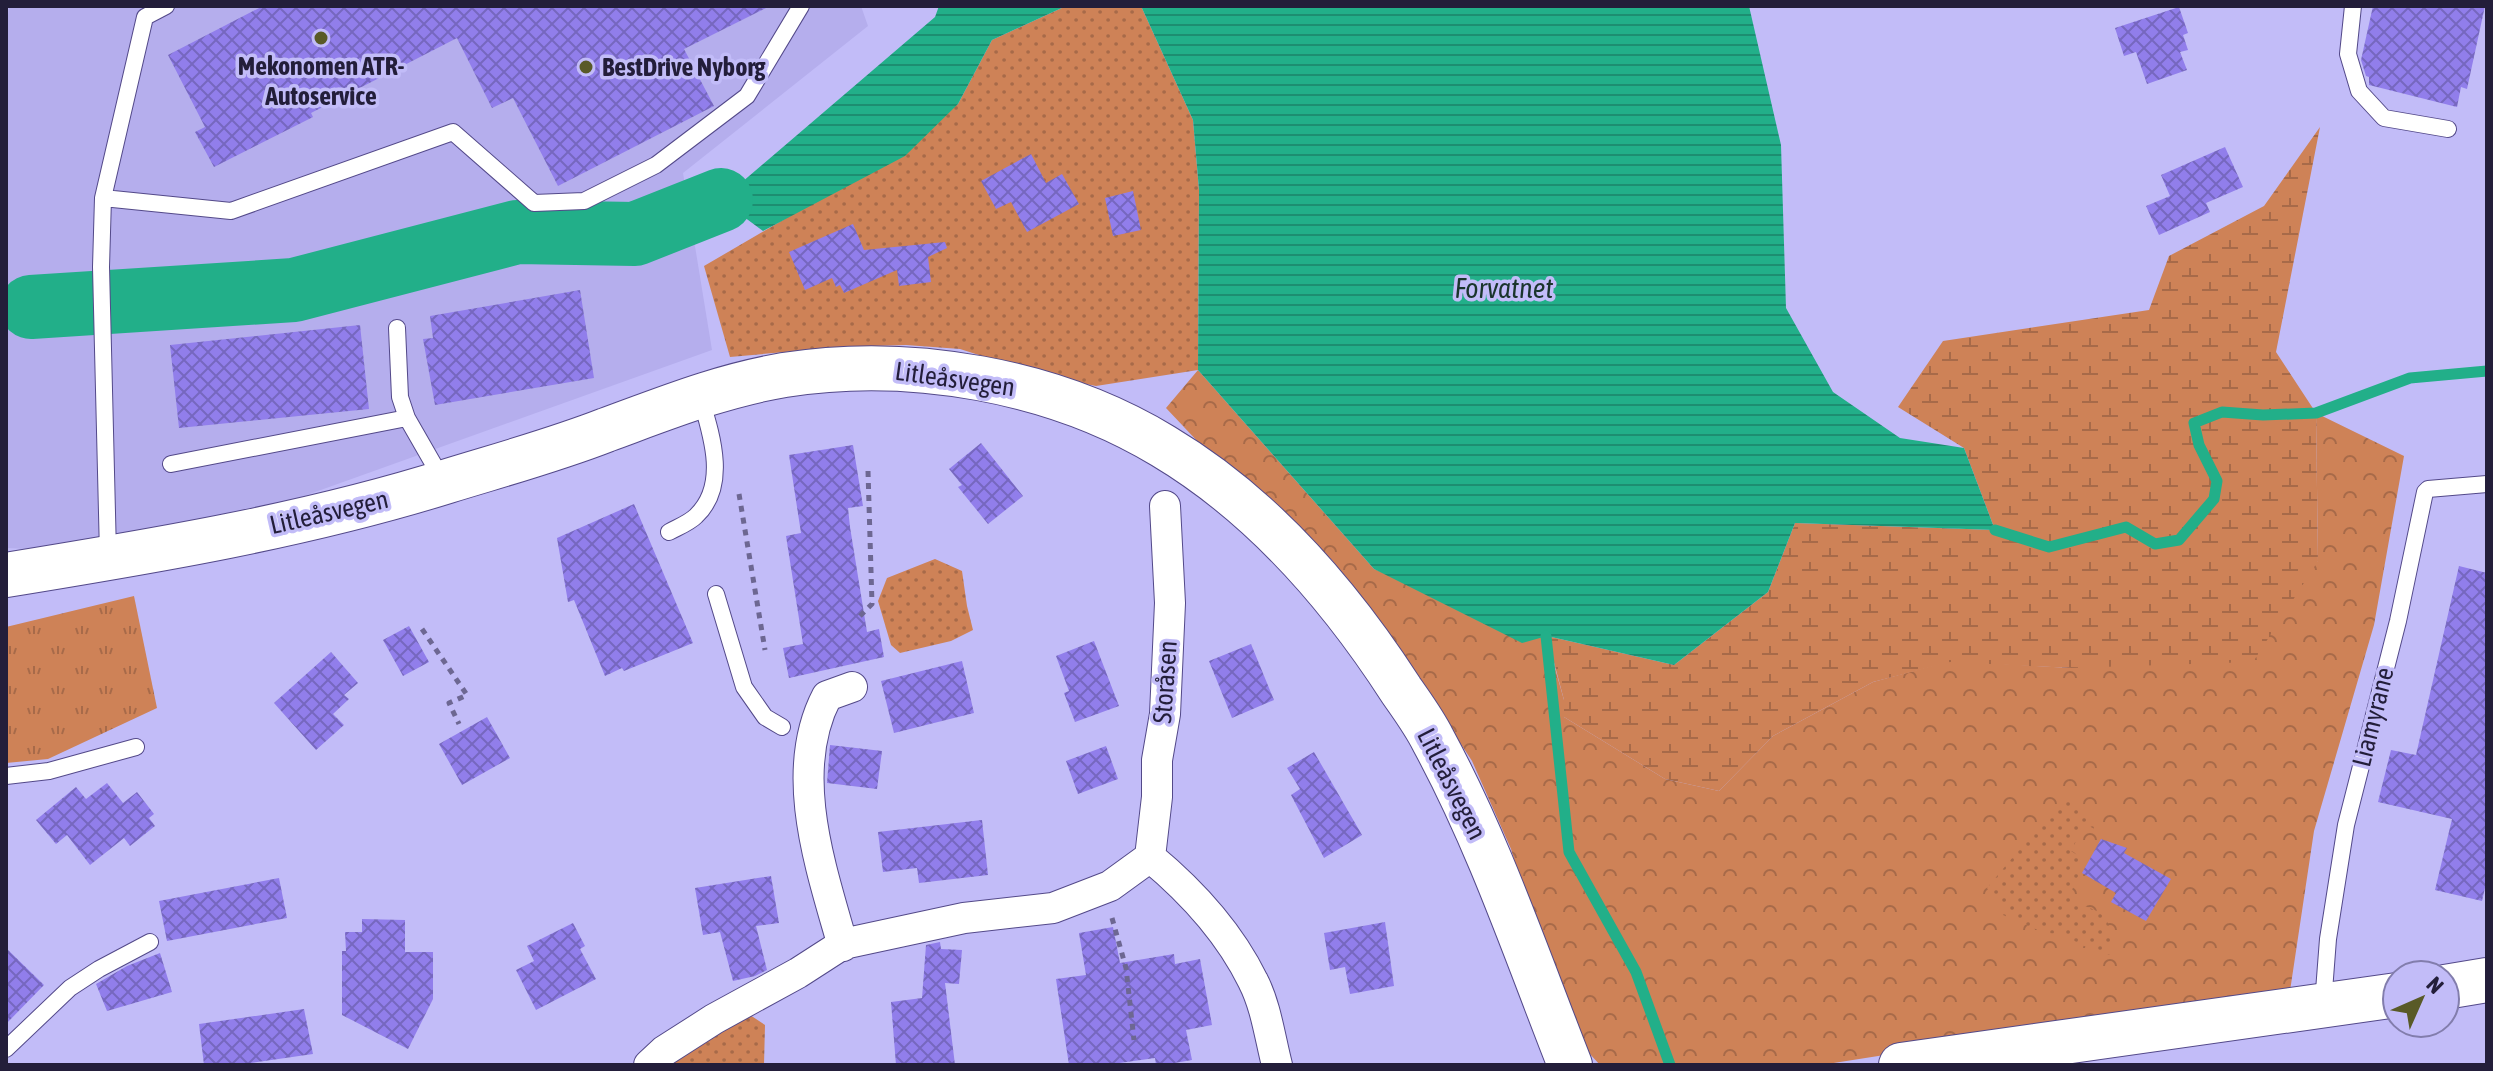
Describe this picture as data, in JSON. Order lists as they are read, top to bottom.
{
  "streets": {
    "street": ["Litleåsvegen", "Storåsen"],
    "lane": ["Liamyrane"]
  },
  "water": ["Forvatnet"],
  "places": ["Mekonomen ATR- Autoservice", "BestDrive Nyborg"],
  "north": "top right"
}
